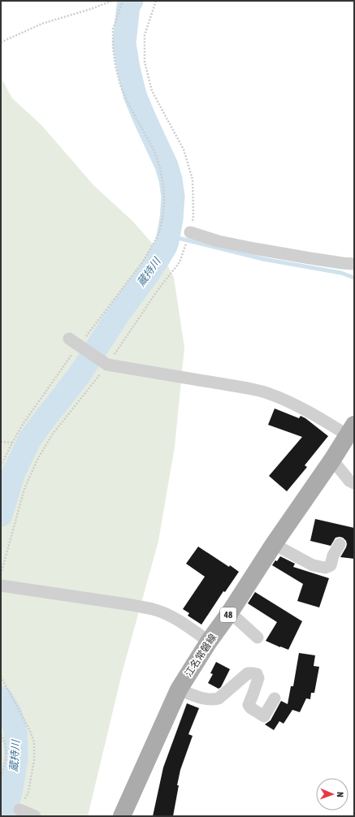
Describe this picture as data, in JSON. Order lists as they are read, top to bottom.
{
  "streets": {
    "main road": ["48", "江名常磐線"]
  },
  "water": ["蔵持川"],
  "north": "right"
}
